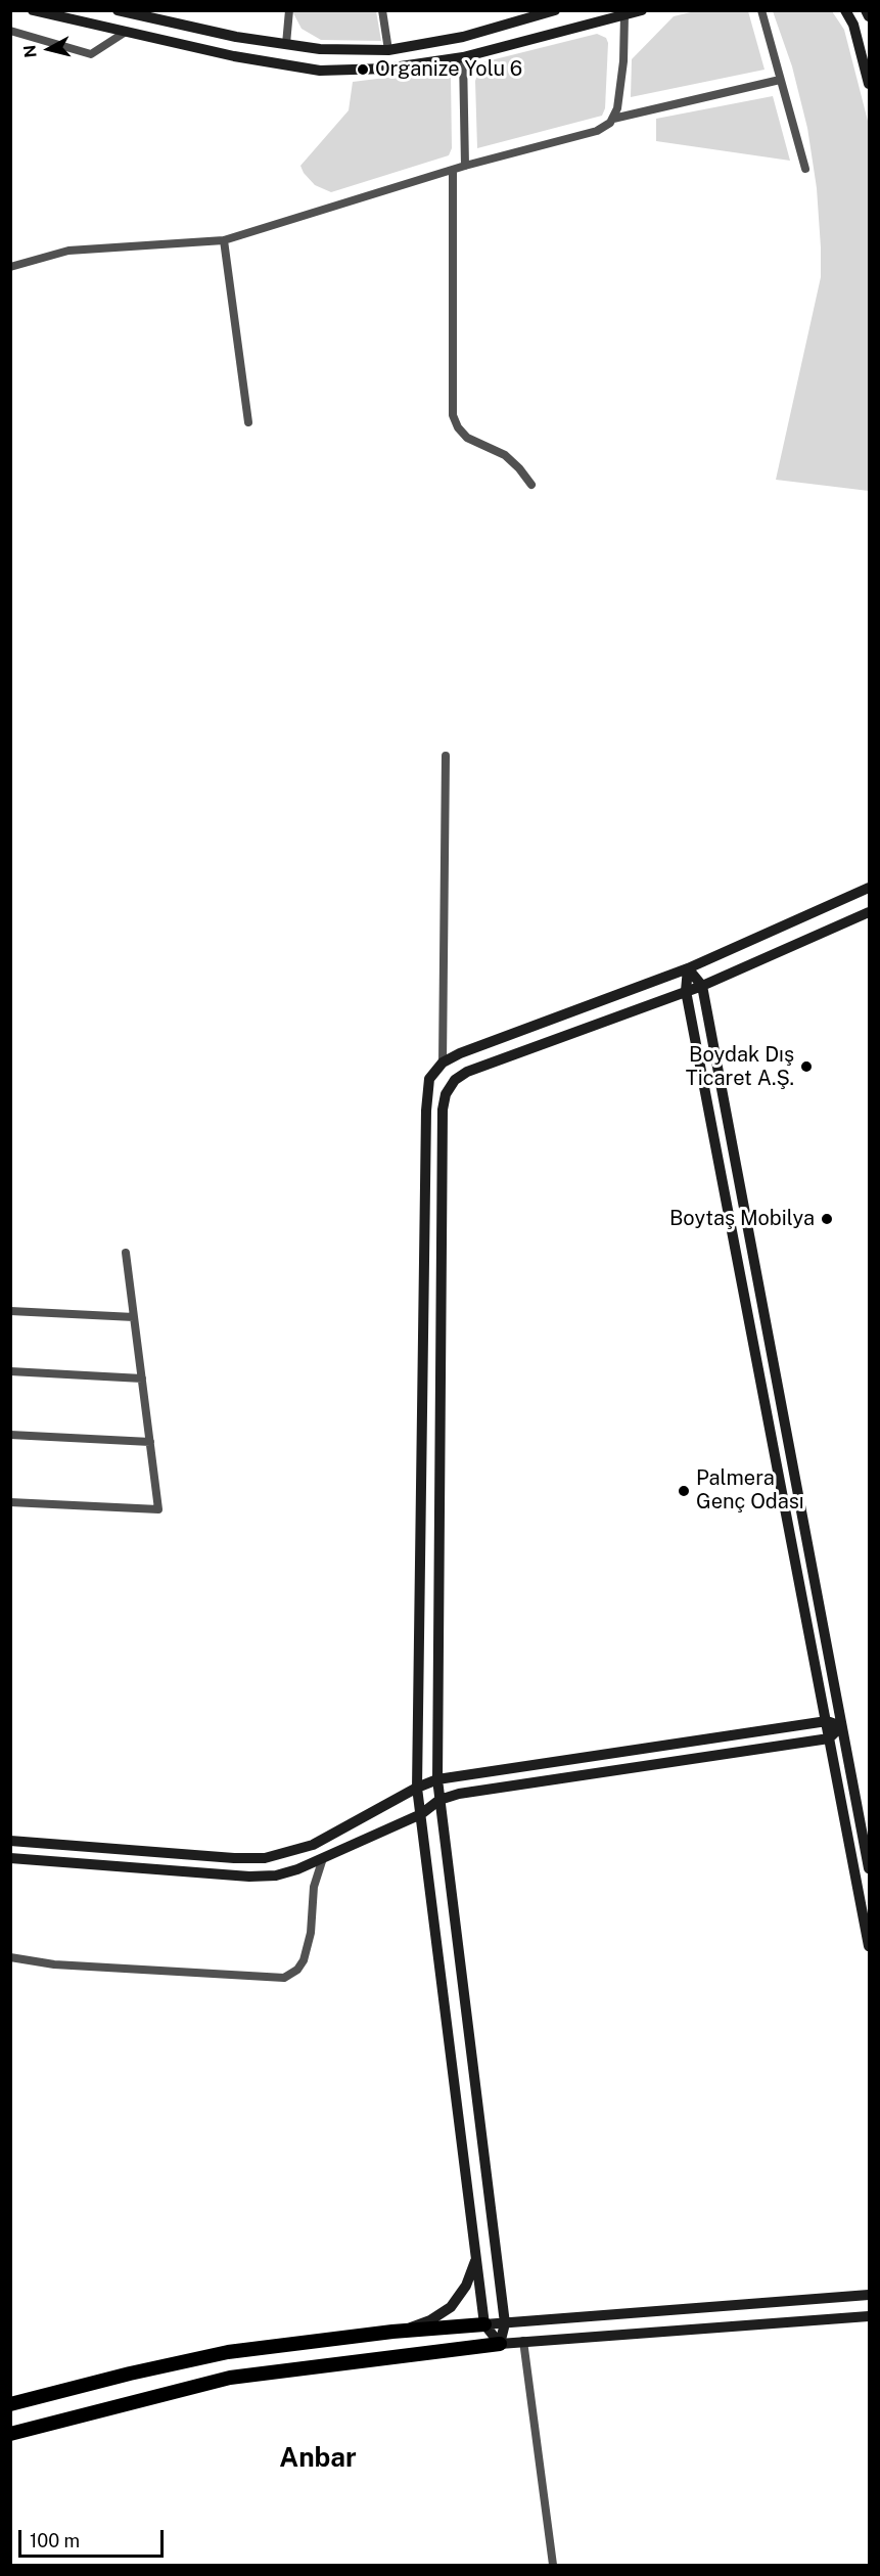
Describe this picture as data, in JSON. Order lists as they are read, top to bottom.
{
  "districts": ["Anbar"],
  "places": [
    "Organize Yolu 6",
    "Boydak Dış Ticaret A.Ş.",
    "Boytaş Mobilya",
    "Palmera Genç Odası"
  ],
  "scale_bar": "100 m",
  "north": "left"
}
